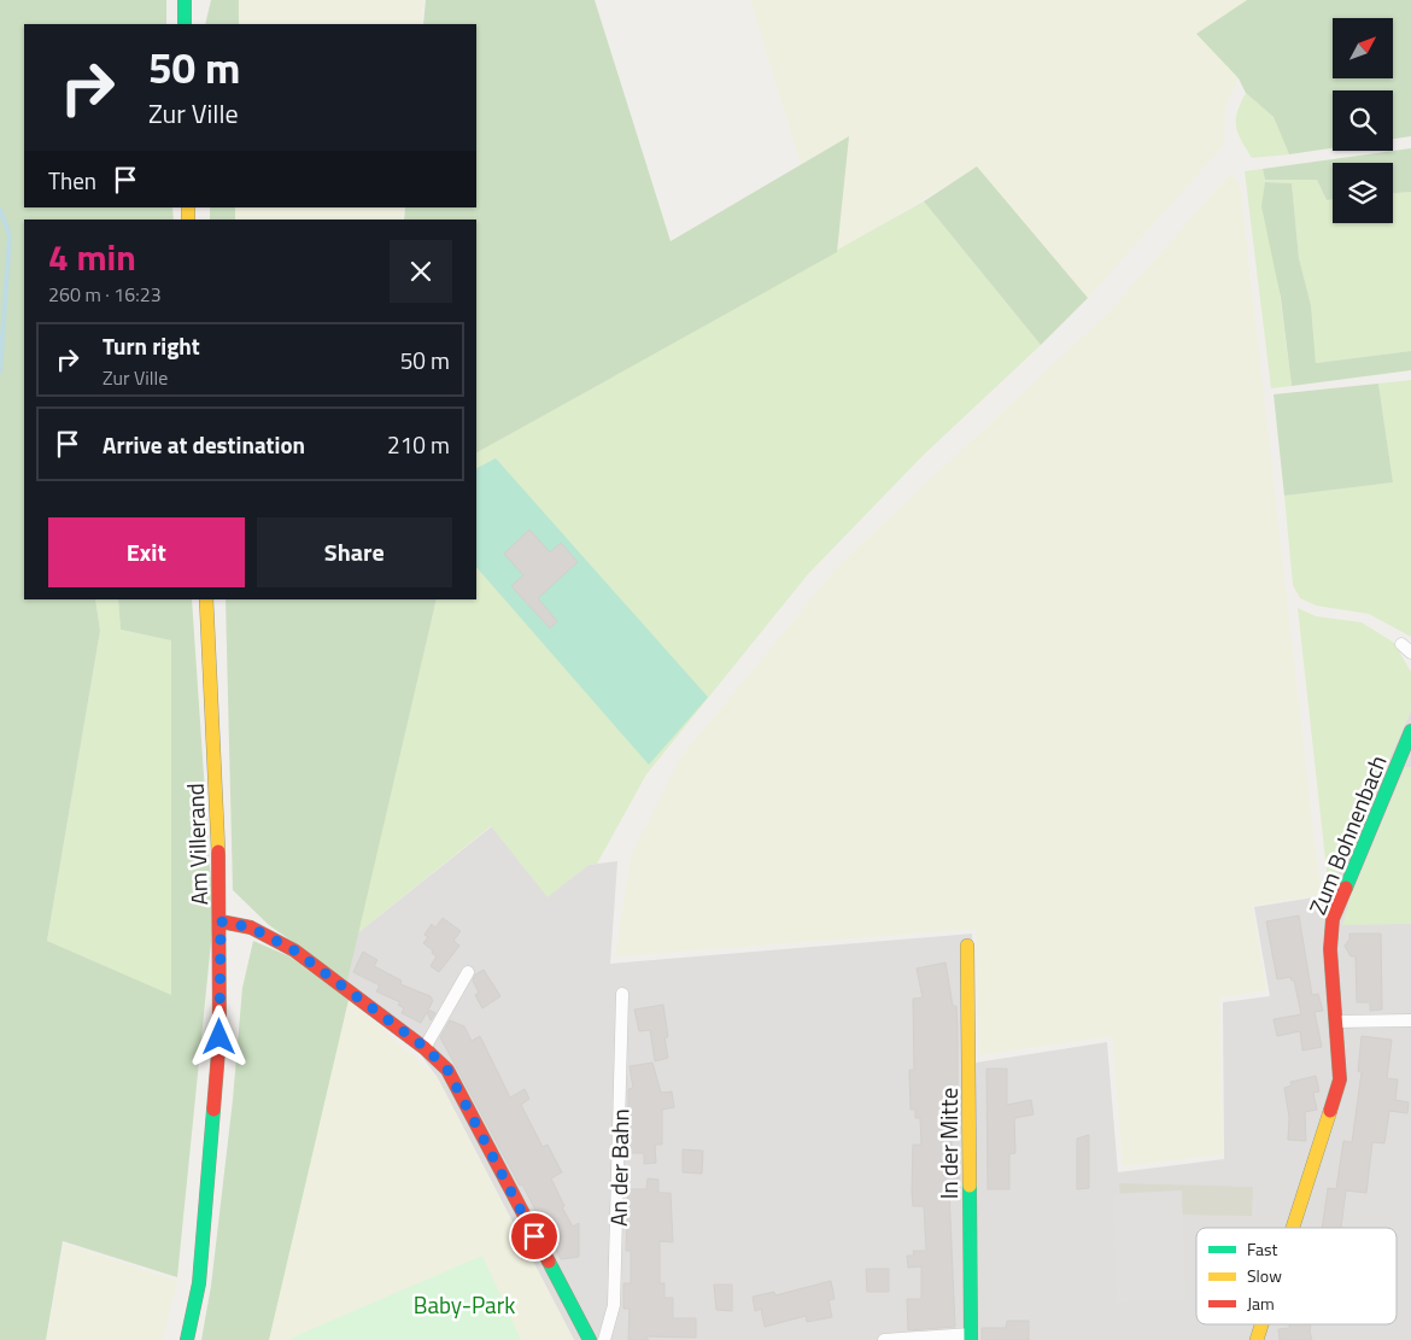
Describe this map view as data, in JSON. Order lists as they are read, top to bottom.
{
  "streets": {
    "street": [
      "Zum Bohnenbach",
      "Am Villerand",
      "In der Mitte",
      "An der Bahn"
    ]
  },
  "parks": ["Baby-Park"],
  "legend": ["Fast", "Slow", "Jam"],
  "north": "top right",
  "page": {
    "turn": ["50 m", "Zur Ville"],
    "then": "Then",
    "heading": ["4 min", "260 m · 16:23"],
    "list": [
      {
        "name": "Turn right",
        "note": "Zur Ville",
        "value": "50 m"
      },
      {
        "name": "Arrive at destination",
        "value": "210 m"
      }
    ],
    "buttons": ["Exit", "Share"]
  }
}
